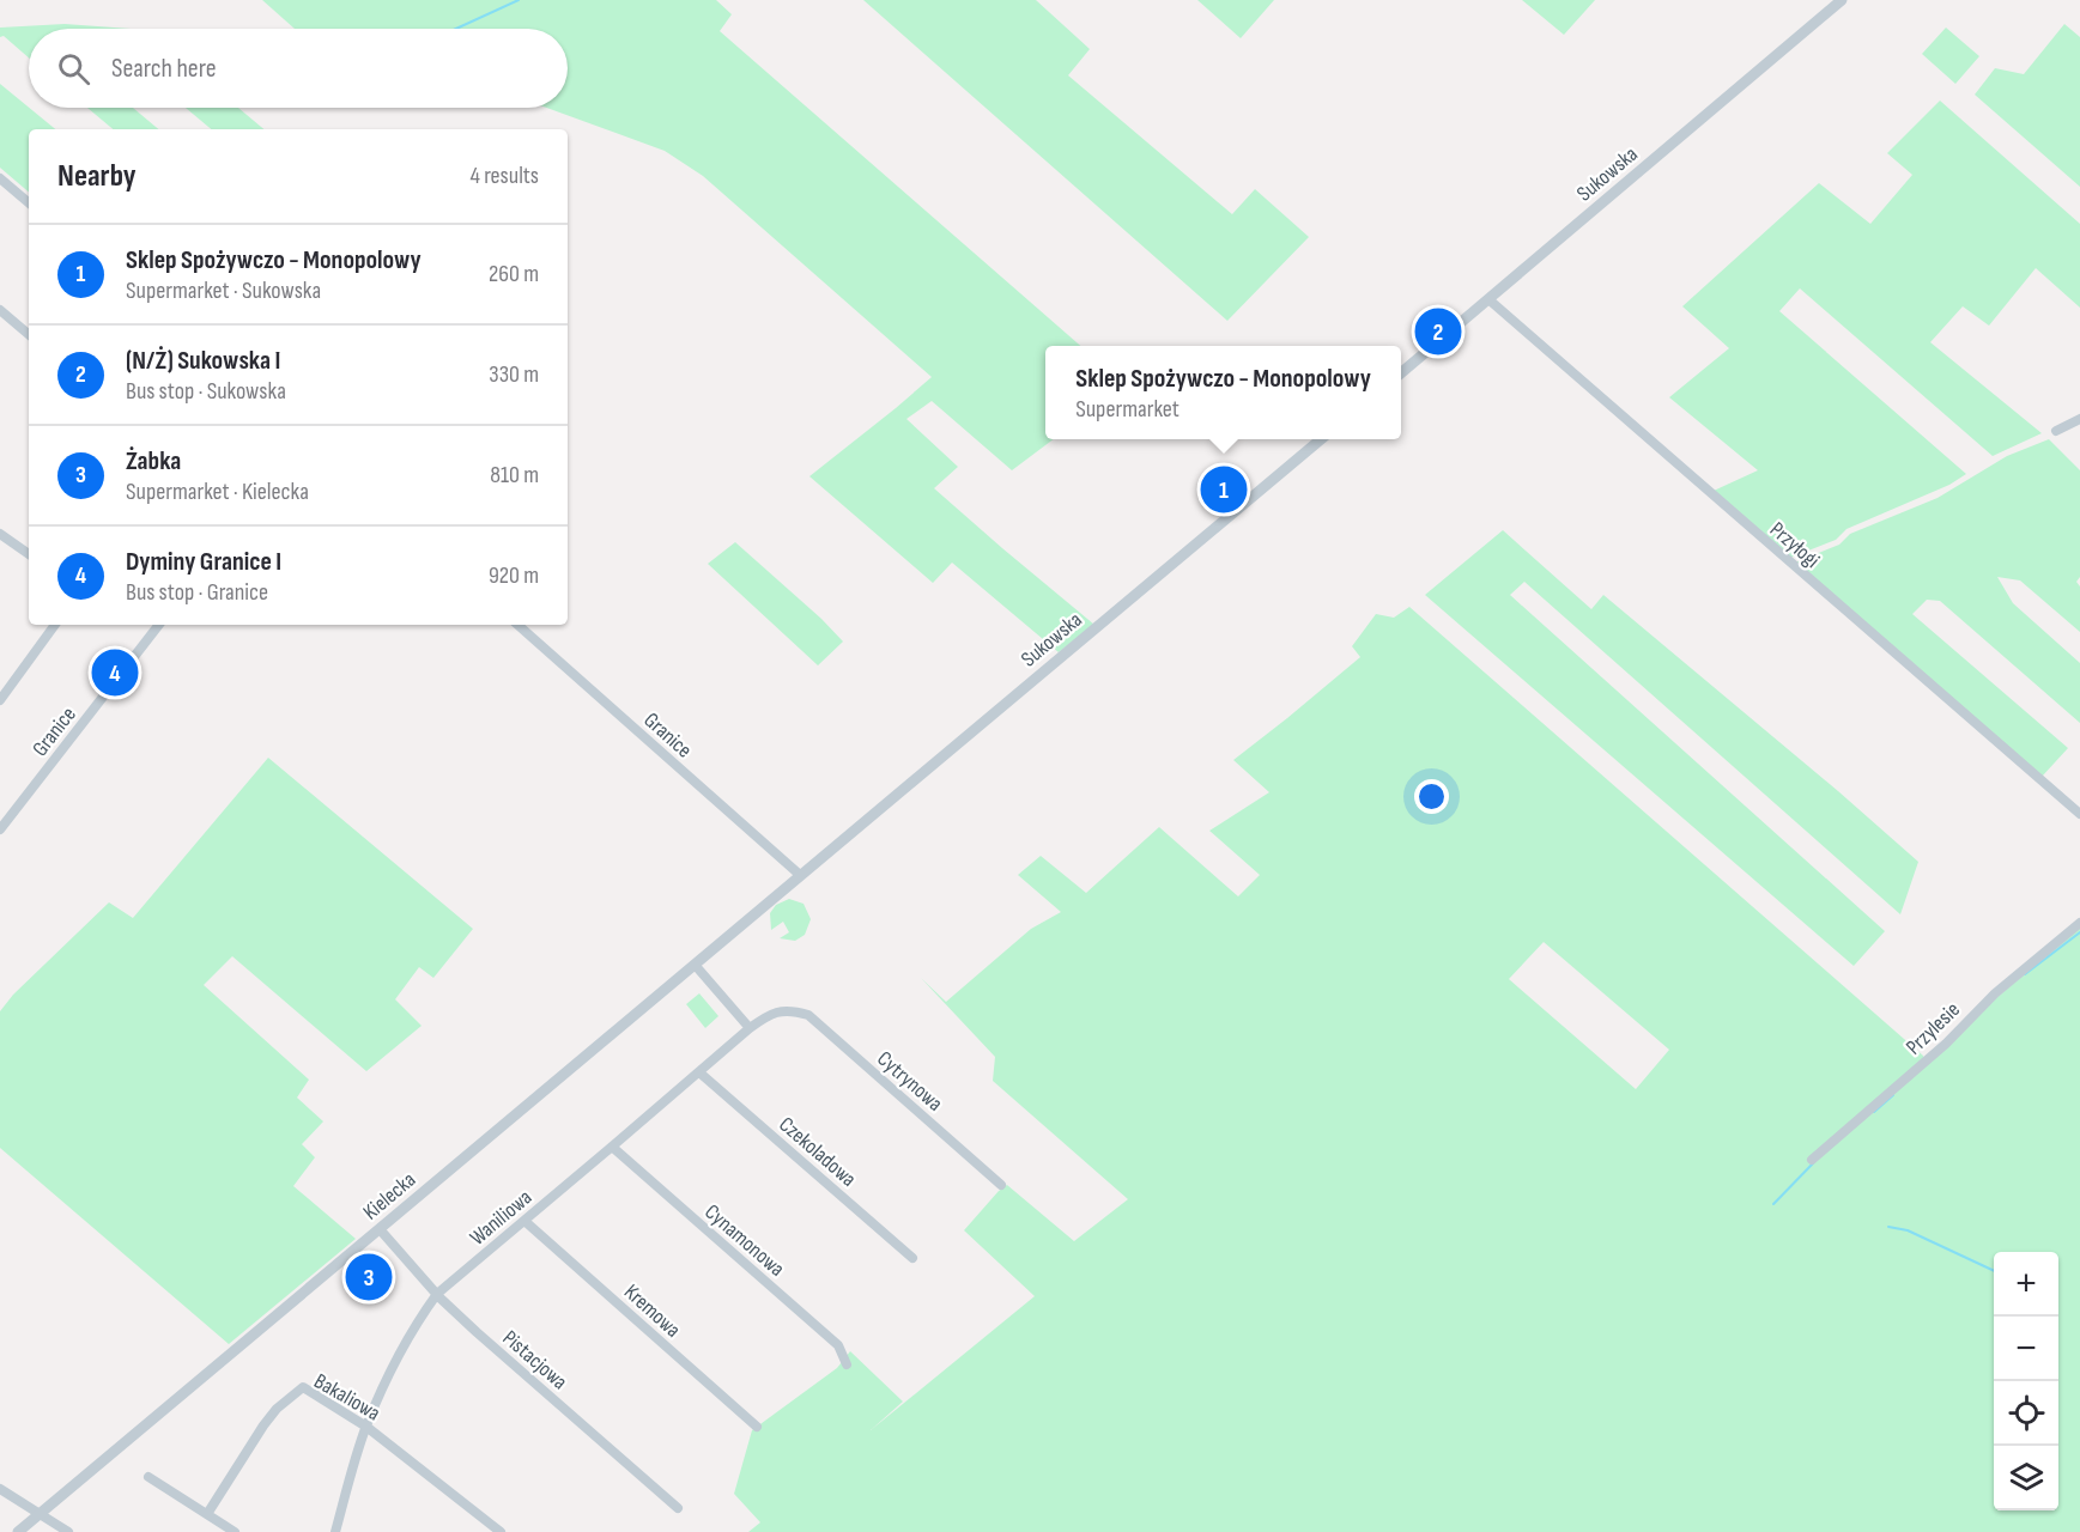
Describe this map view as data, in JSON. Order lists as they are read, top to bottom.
{
  "streets": {
    "street": [
      "Sukowska",
      "Przyłogi",
      "Granice",
      "Przylesie",
      "Cytrynowa",
      "Czekoladowa",
      "Kielecka",
      "Waniliowa",
      "Cynamonowa",
      "Kremowa",
      "Pistacjowa",
      "Bakaliowa"
    ]
  },
  "crossings": [
    ["Sukowska", "Przyłogi"],
    ["Sukowska", "Granice"],
    ["Sukowska", "Kielecka"],
    ["Granice", "Kielecka"],
    ["Cytrynowa", "Waniliowa"],
    ["Czekoladowa", "Waniliowa"],
    ["Kielecka", "Pistacjowa"],
    ["Waniliowa", "Cynamonowa"],
    ["Waniliowa", "Kremowa"],
    ["Waniliowa", "Pistacjowa"],
    ["Waniliowa", "Bakaliowa"]
  ],
  "page": {
    "search": "Search here",
    "heading": ["Nearby", "4 results"],
    "list": [
      {
        "mark": "1",
        "name": "Sklep Spożywczo - Monopolowy",
        "note": "Supermarket · Sukowska",
        "value": "260 m"
      },
      {
        "mark": "2",
        "name": "(N/Ż) Sukowska I",
        "note": "Bus stop · Sukowska",
        "value": "330 m"
      },
      {
        "mark": "3",
        "name": "Żabka",
        "note": "Supermarket · Kielecka",
        "value": "810 m"
      },
      {
        "mark": "4",
        "name": "Dyminy Granice I",
        "note": "Bus stop · Granice",
        "value": "920 m"
      }
    ],
    "pins": [
      "2",
      "1",
      "4",
      "3"
    ],
    "popup": ["Sklep Spożywczo - Monopolowy", "Supermarket"],
    "map_buttons": ["+", "−"]
  }
}
